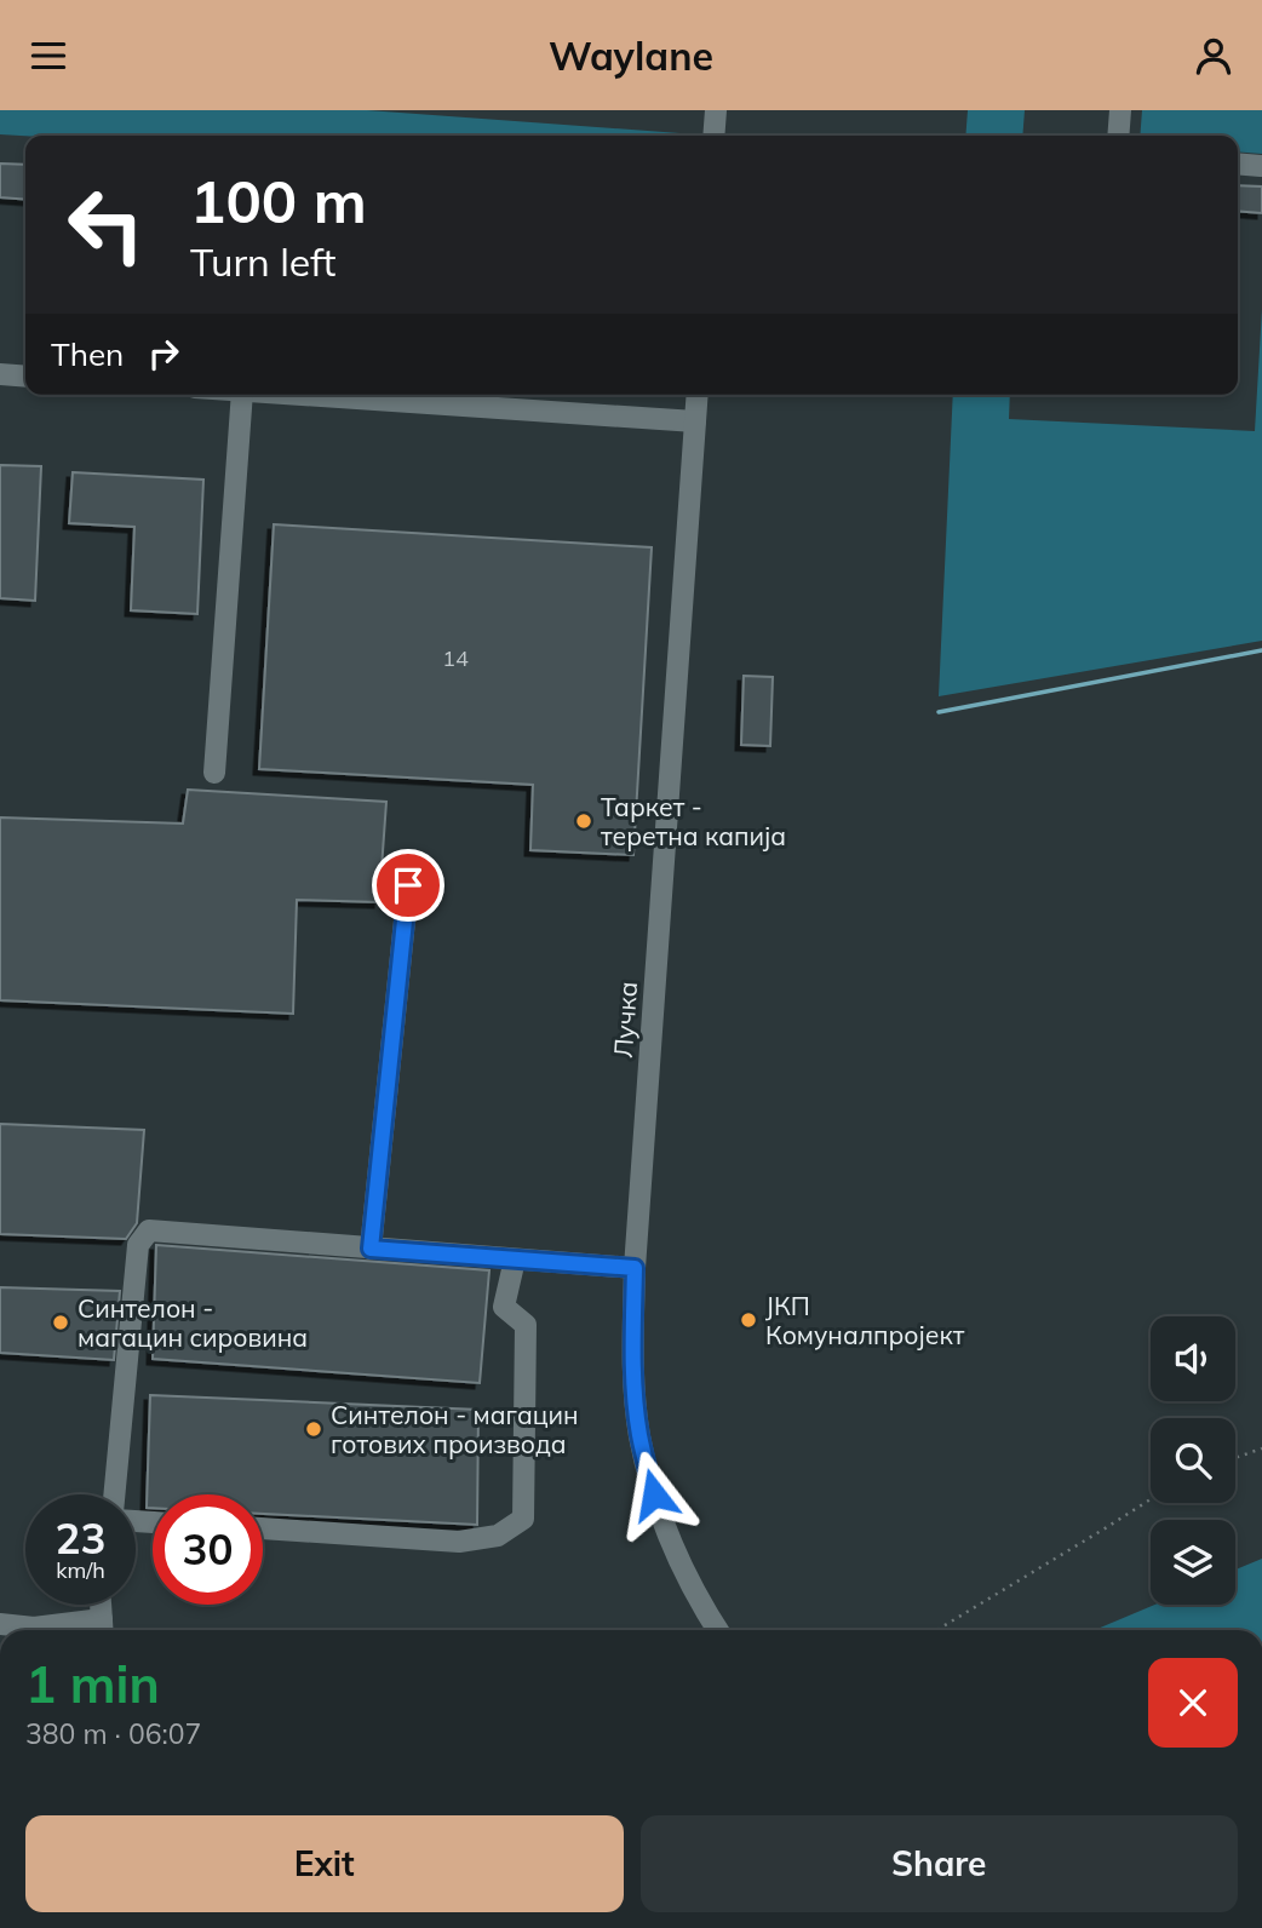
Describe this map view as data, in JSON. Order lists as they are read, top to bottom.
{
  "streets": {
    "street": ["Лучка"]
  },
  "places": [
    "Таркет - теретна капија",
    "ЈКП Комуналпројект",
    "Синтелон - магацин сировина",
    "Синтелон - магацин готових производа"
  ],
  "house_numbers": ["14"],
  "page": {
    "header": "Waylane",
    "turn": ["100 m", "Turn left"],
    "then": "Then",
    "speed": "23 km/h",
    "limit": "30",
    "heading": ["1 min", "380 m · 06:07"],
    "buttons": ["Exit", "Share"]
  }
}
